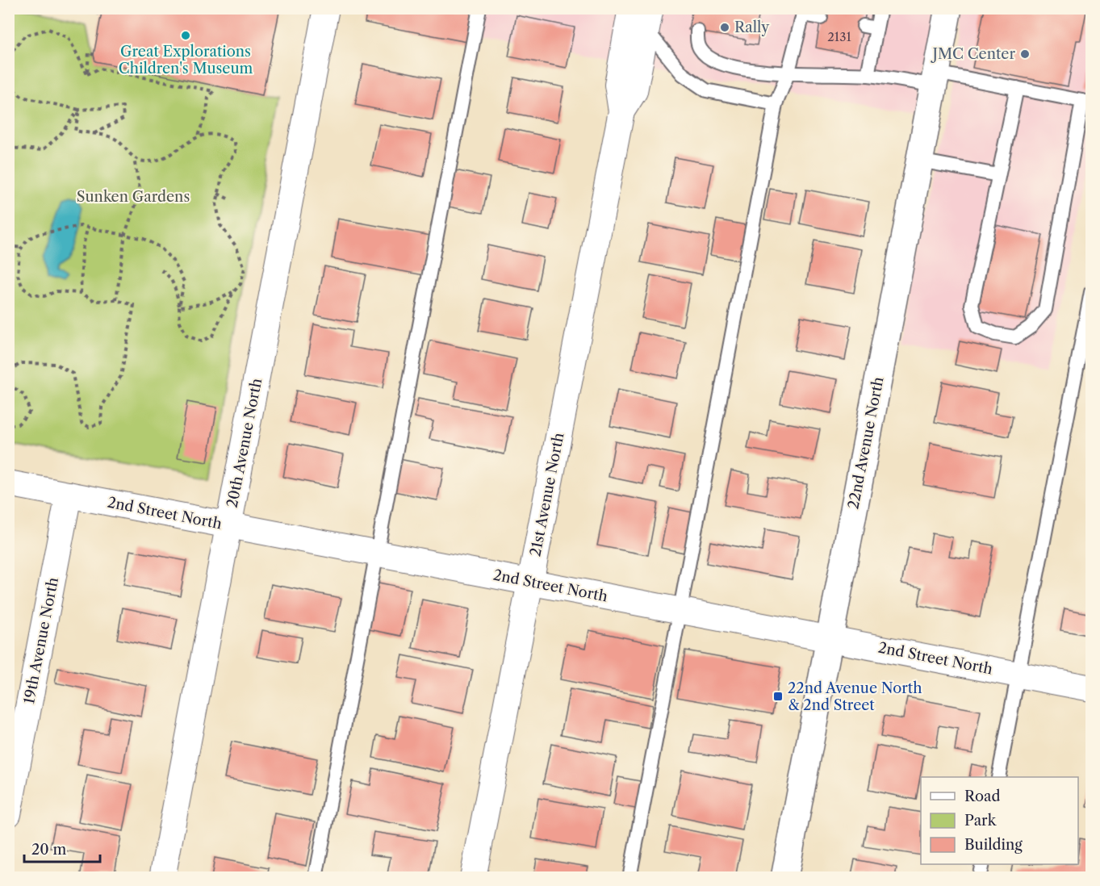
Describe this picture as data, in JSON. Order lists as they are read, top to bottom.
{
  "streets": {
    "street": [
      "20th Avenue North",
      "22nd Avenue North",
      "21st Avenue North",
      "2nd Street North",
      "19th Avenue North"
    ]
  },
  "crossings": [
    ["20th Avenue North", "2nd Street North"],
    ["22nd Avenue North", "2nd Street North"],
    ["21st Avenue North", "2nd Street North"],
    ["2nd Street North", "19th Avenue North"]
  ],
  "parks": ["Sunken Gardens"],
  "places": {
    "other": ["Rally", "Great Explorations Children's Museum", "JMC Center"],
    "transit": ["22nd Avenue North & 2nd Street"]
  },
  "house_numbers": ["2131"],
  "legend": ["Road", "Park", "Building"],
  "scale_bar": "20 m"
}
